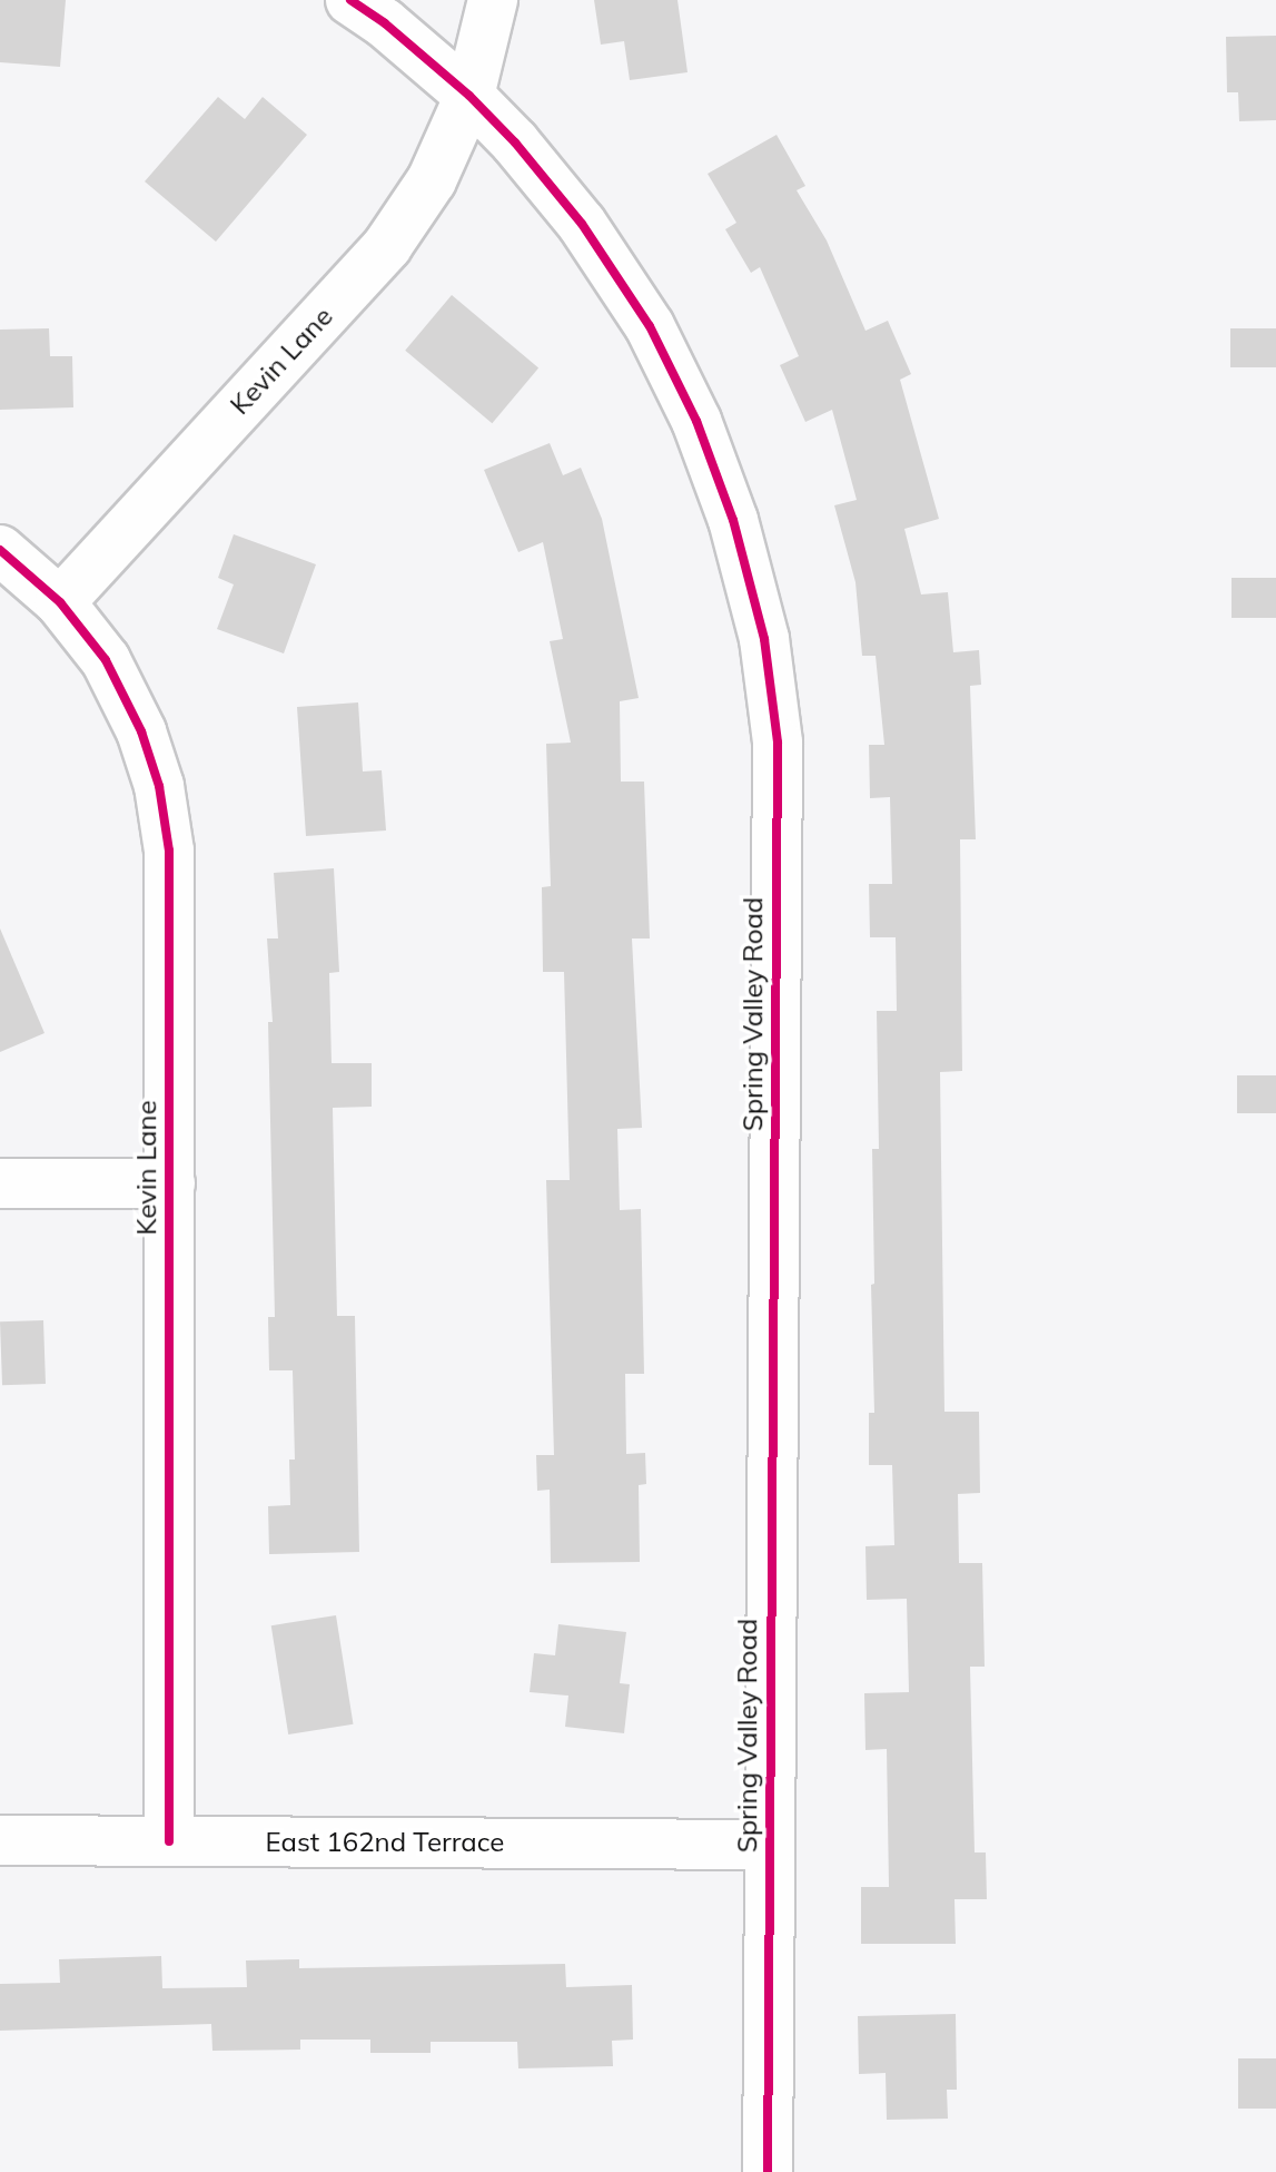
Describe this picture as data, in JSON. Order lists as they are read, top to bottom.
{
  "streets": {
    "street": ["Kevin Lane", "Spring Valley Road", "East 162nd Terrace"]
  },
  "crossings": [
    ["Kevin Lane", "Spring Valley Road"],
    ["Kevin Lane", "East 162nd Terrace"],
    ["Spring Valley Road", "East 162nd Terrace"]
  ]
}
